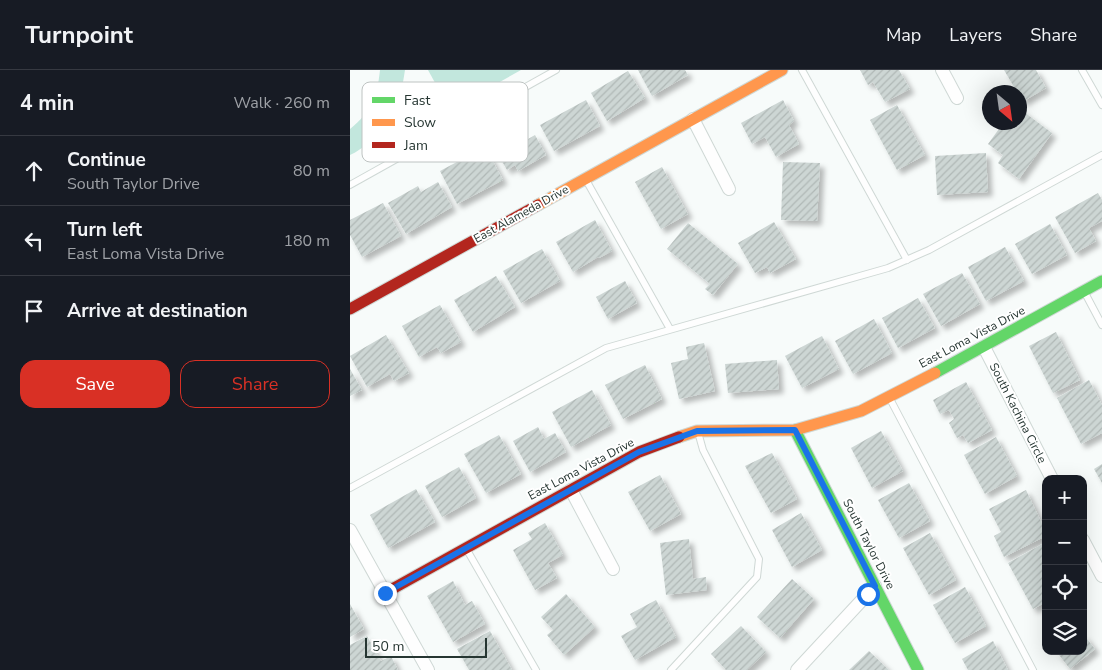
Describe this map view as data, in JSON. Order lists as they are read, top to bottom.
{
  "streets": {
    "street": [
      "East Alameda Drive",
      "East Loma Vista Drive",
      "South Kachina Circle",
      "South Taylor Drive"
    ]
  },
  "crossings": [
    ["East Loma Vista Drive", "South Kachina Circle"],
    ["East Loma Vista Drive", "South Taylor Drive"]
  ],
  "legend": ["Fast", "Slow", "Jam"],
  "scale_bar": "50 m",
  "north": "bottom right",
  "page": {
    "header": "Turnpoint",
    "nav": ["Map", "Layers", "Share"],
    "heading": ["4 min", "Walk · 260 m"],
    "list": [
      ["Continue", "South Taylor Drive", "80 m"],
      ["Turn left", "East Loma Vista Drive", "180 m"],
      "Arrive at destination"
    ],
    "buttons": ["Save", "Share"],
    "map_buttons": ["+", "−"],
    "scale": "50 m"
  }
}
